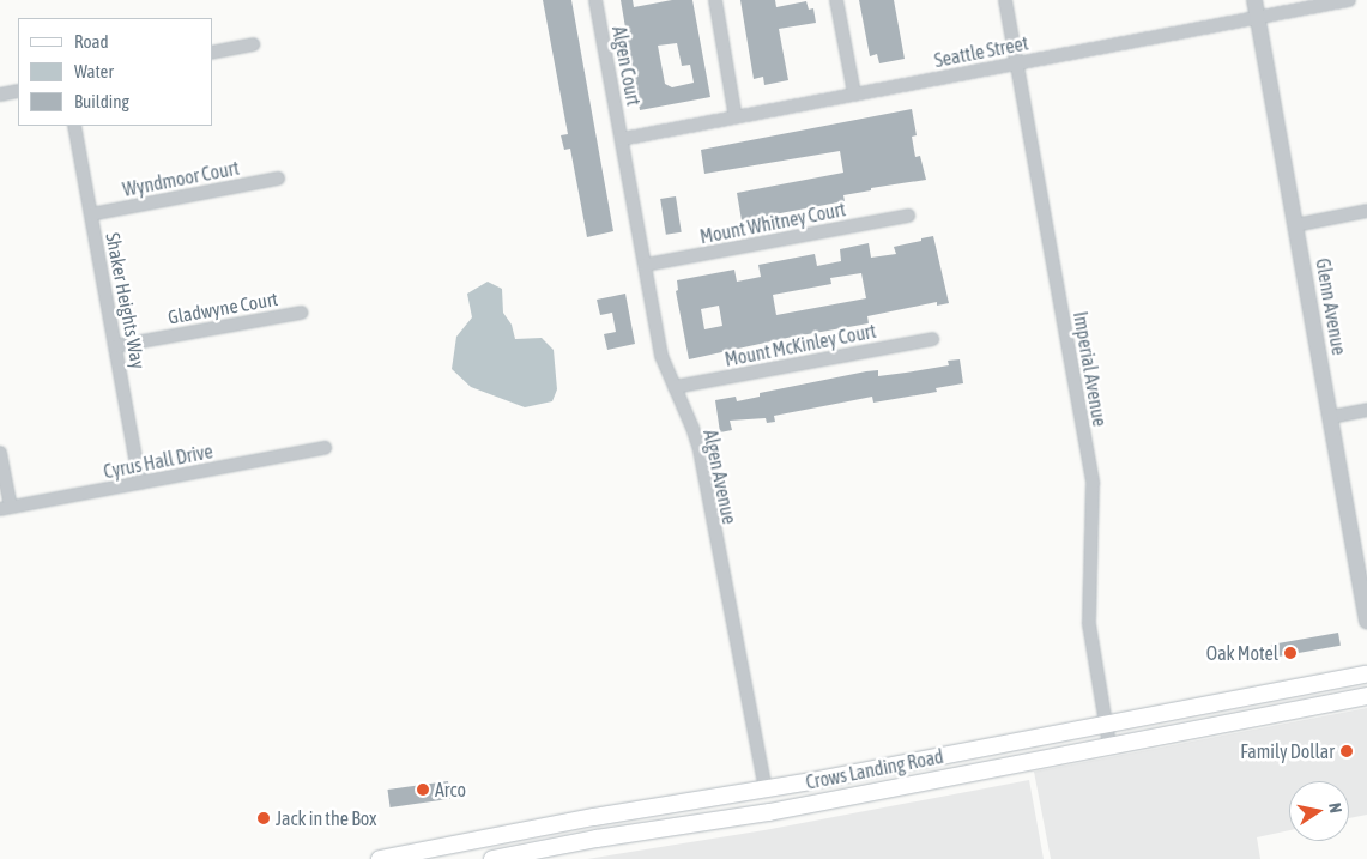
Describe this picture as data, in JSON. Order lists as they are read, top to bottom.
{
  "streets": {
    "main road": ["Crows Landing Road"],
    "street": [
      "Seattle Street",
      "Algen Court",
      "Wyndmoor Court",
      "Mount Whitney Court",
      "Shaker Heights Way",
      "Glenn Avenue",
      "Gladwyne Court",
      "Mount McKinley Court",
      "Imperial Avenue",
      "Cyrus Hall Drive",
      "Algen Avenue"
    ]
  },
  "crossings": [
    ["Seattle Street", "Algen Court"],
    ["Seattle Street", "Glenn Avenue"],
    ["Seattle Street", "Imperial Avenue"],
    ["Seattle Street", "Algen Avenue"],
    ["Algen Court", "Algen Avenue"],
    ["Wyndmoor Court", "Shaker Heights Way"],
    ["Mount Whitney Court", "Algen Avenue"],
    ["Shaker Heights Way", "Gladwyne Court"],
    ["Shaker Heights Way", "Cyrus Hall Drive"],
    ["Mount McKinley Court", "Algen Avenue"],
    ["Imperial Avenue", "Crows Landing Road"],
    ["Algen Avenue", "Crows Landing Road"]
  ],
  "places": [
    "Oak Motel",
    "Family Dollar",
    "Arco",
    "Jack in the Box"
  ],
  "legend": ["Road", "Water", "Building"],
  "north": "right"
}
